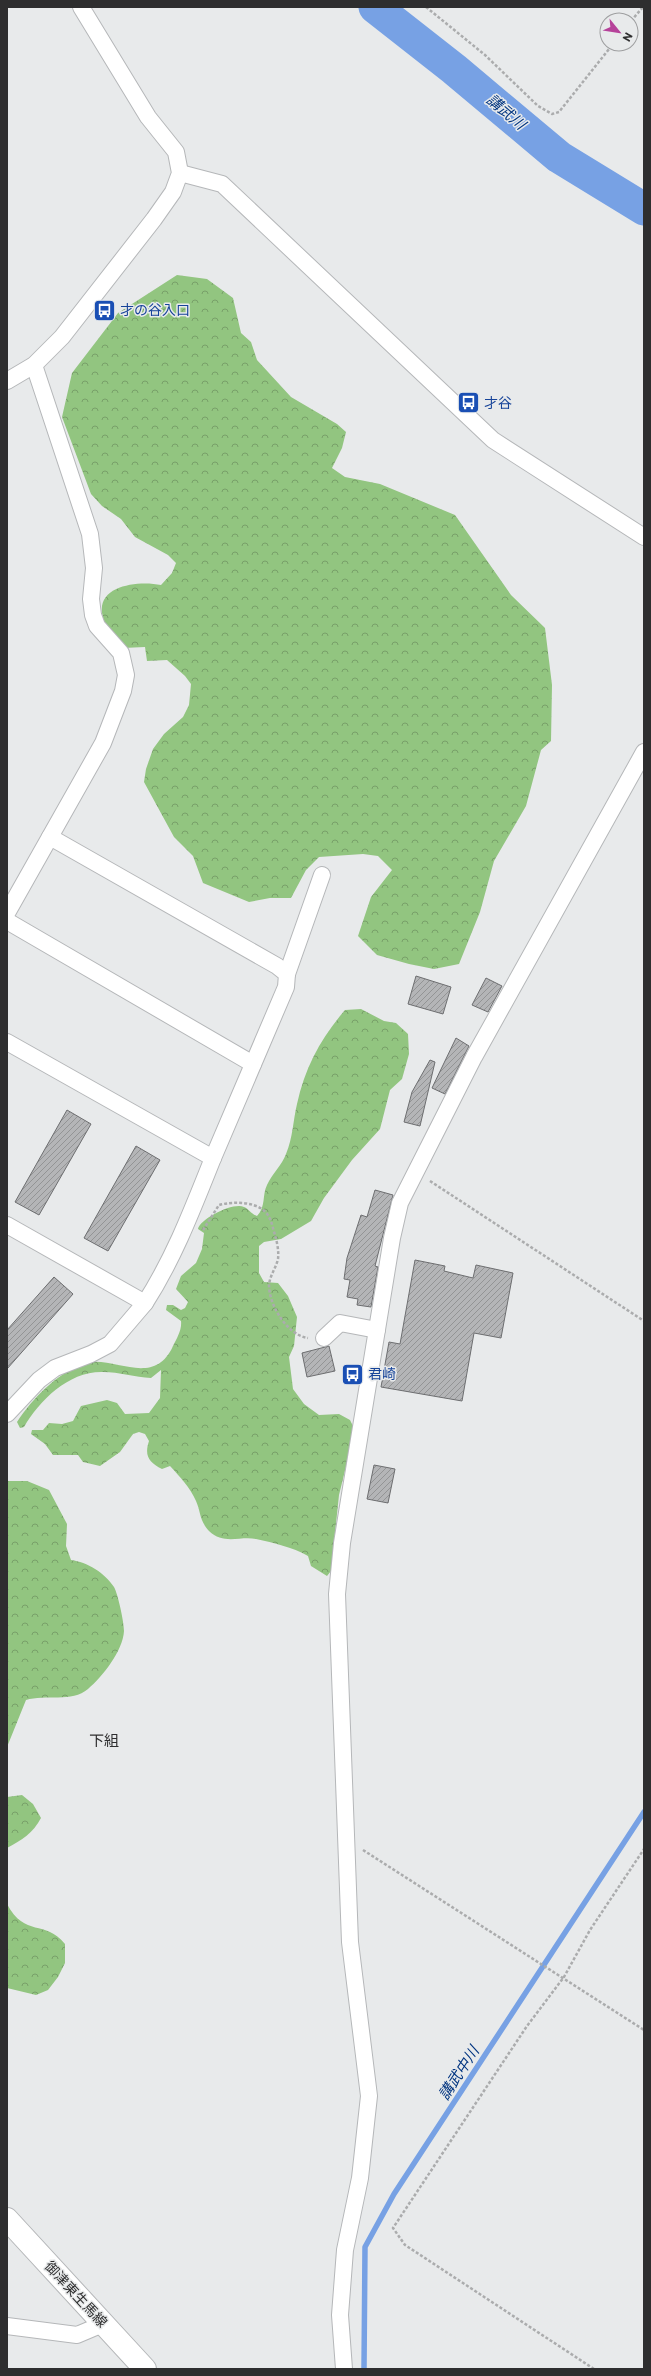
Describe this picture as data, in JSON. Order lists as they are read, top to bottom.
{
  "streets": {
    "main road": ["御津東生馬線"]
  },
  "districts": ["下組"],
  "water": ["講武川", "講武中川"],
  "places": {
    "bus stop": ["才の谷入口", "才谷", "君崎"]
  },
  "north": "bottom right"
}
